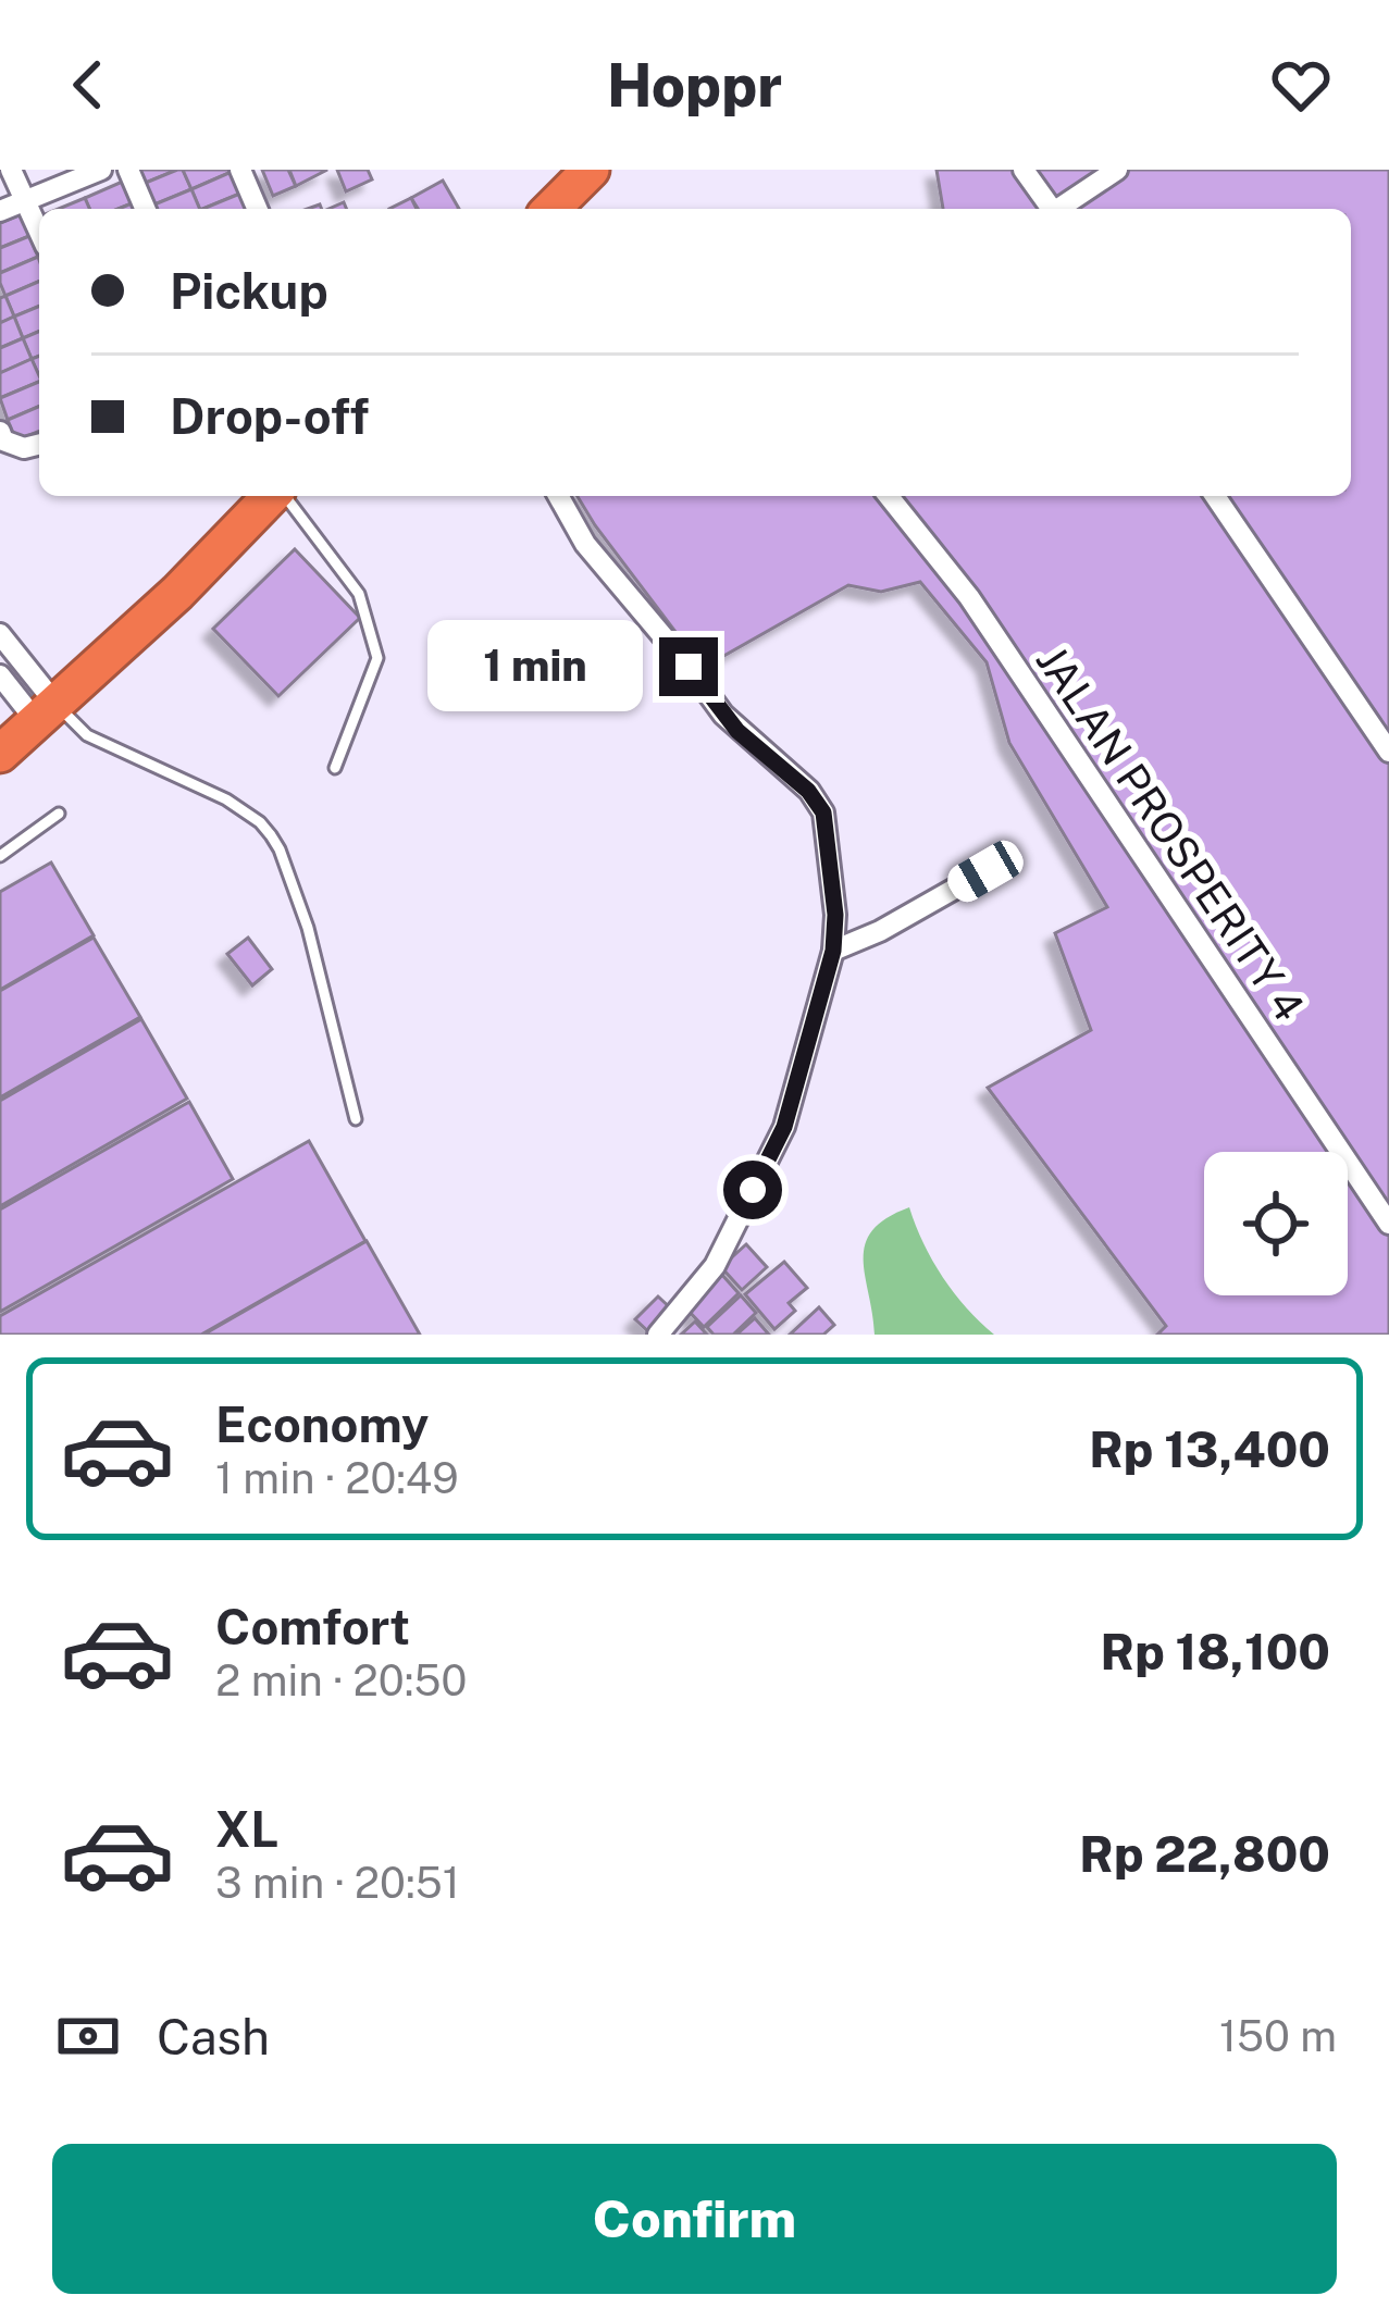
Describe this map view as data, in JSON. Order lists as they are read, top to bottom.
{
  "streets": {
    "street": ["JALAN PROSPERITY 4"]
  },
  "page": {
    "header": "Hoppr",
    "banner": ["Pickup", "Drop-off"],
    "bubble": "1 min",
    "list": [
      {
        "name": "Economy",
        "note": "1 min · 20:49",
        "value": "Rp 13,400"
      },
      {
        "name": "Comfort",
        "note": "2 min · 20:50",
        "value": "Rp 18,100"
      },
      {
        "name": "XL",
        "note": "3 min · 20:51",
        "value": "Rp 22,800"
      }
    ],
    "pay": ["Cash", "150 m"],
    "buttons": "Confirm"
  }
}
